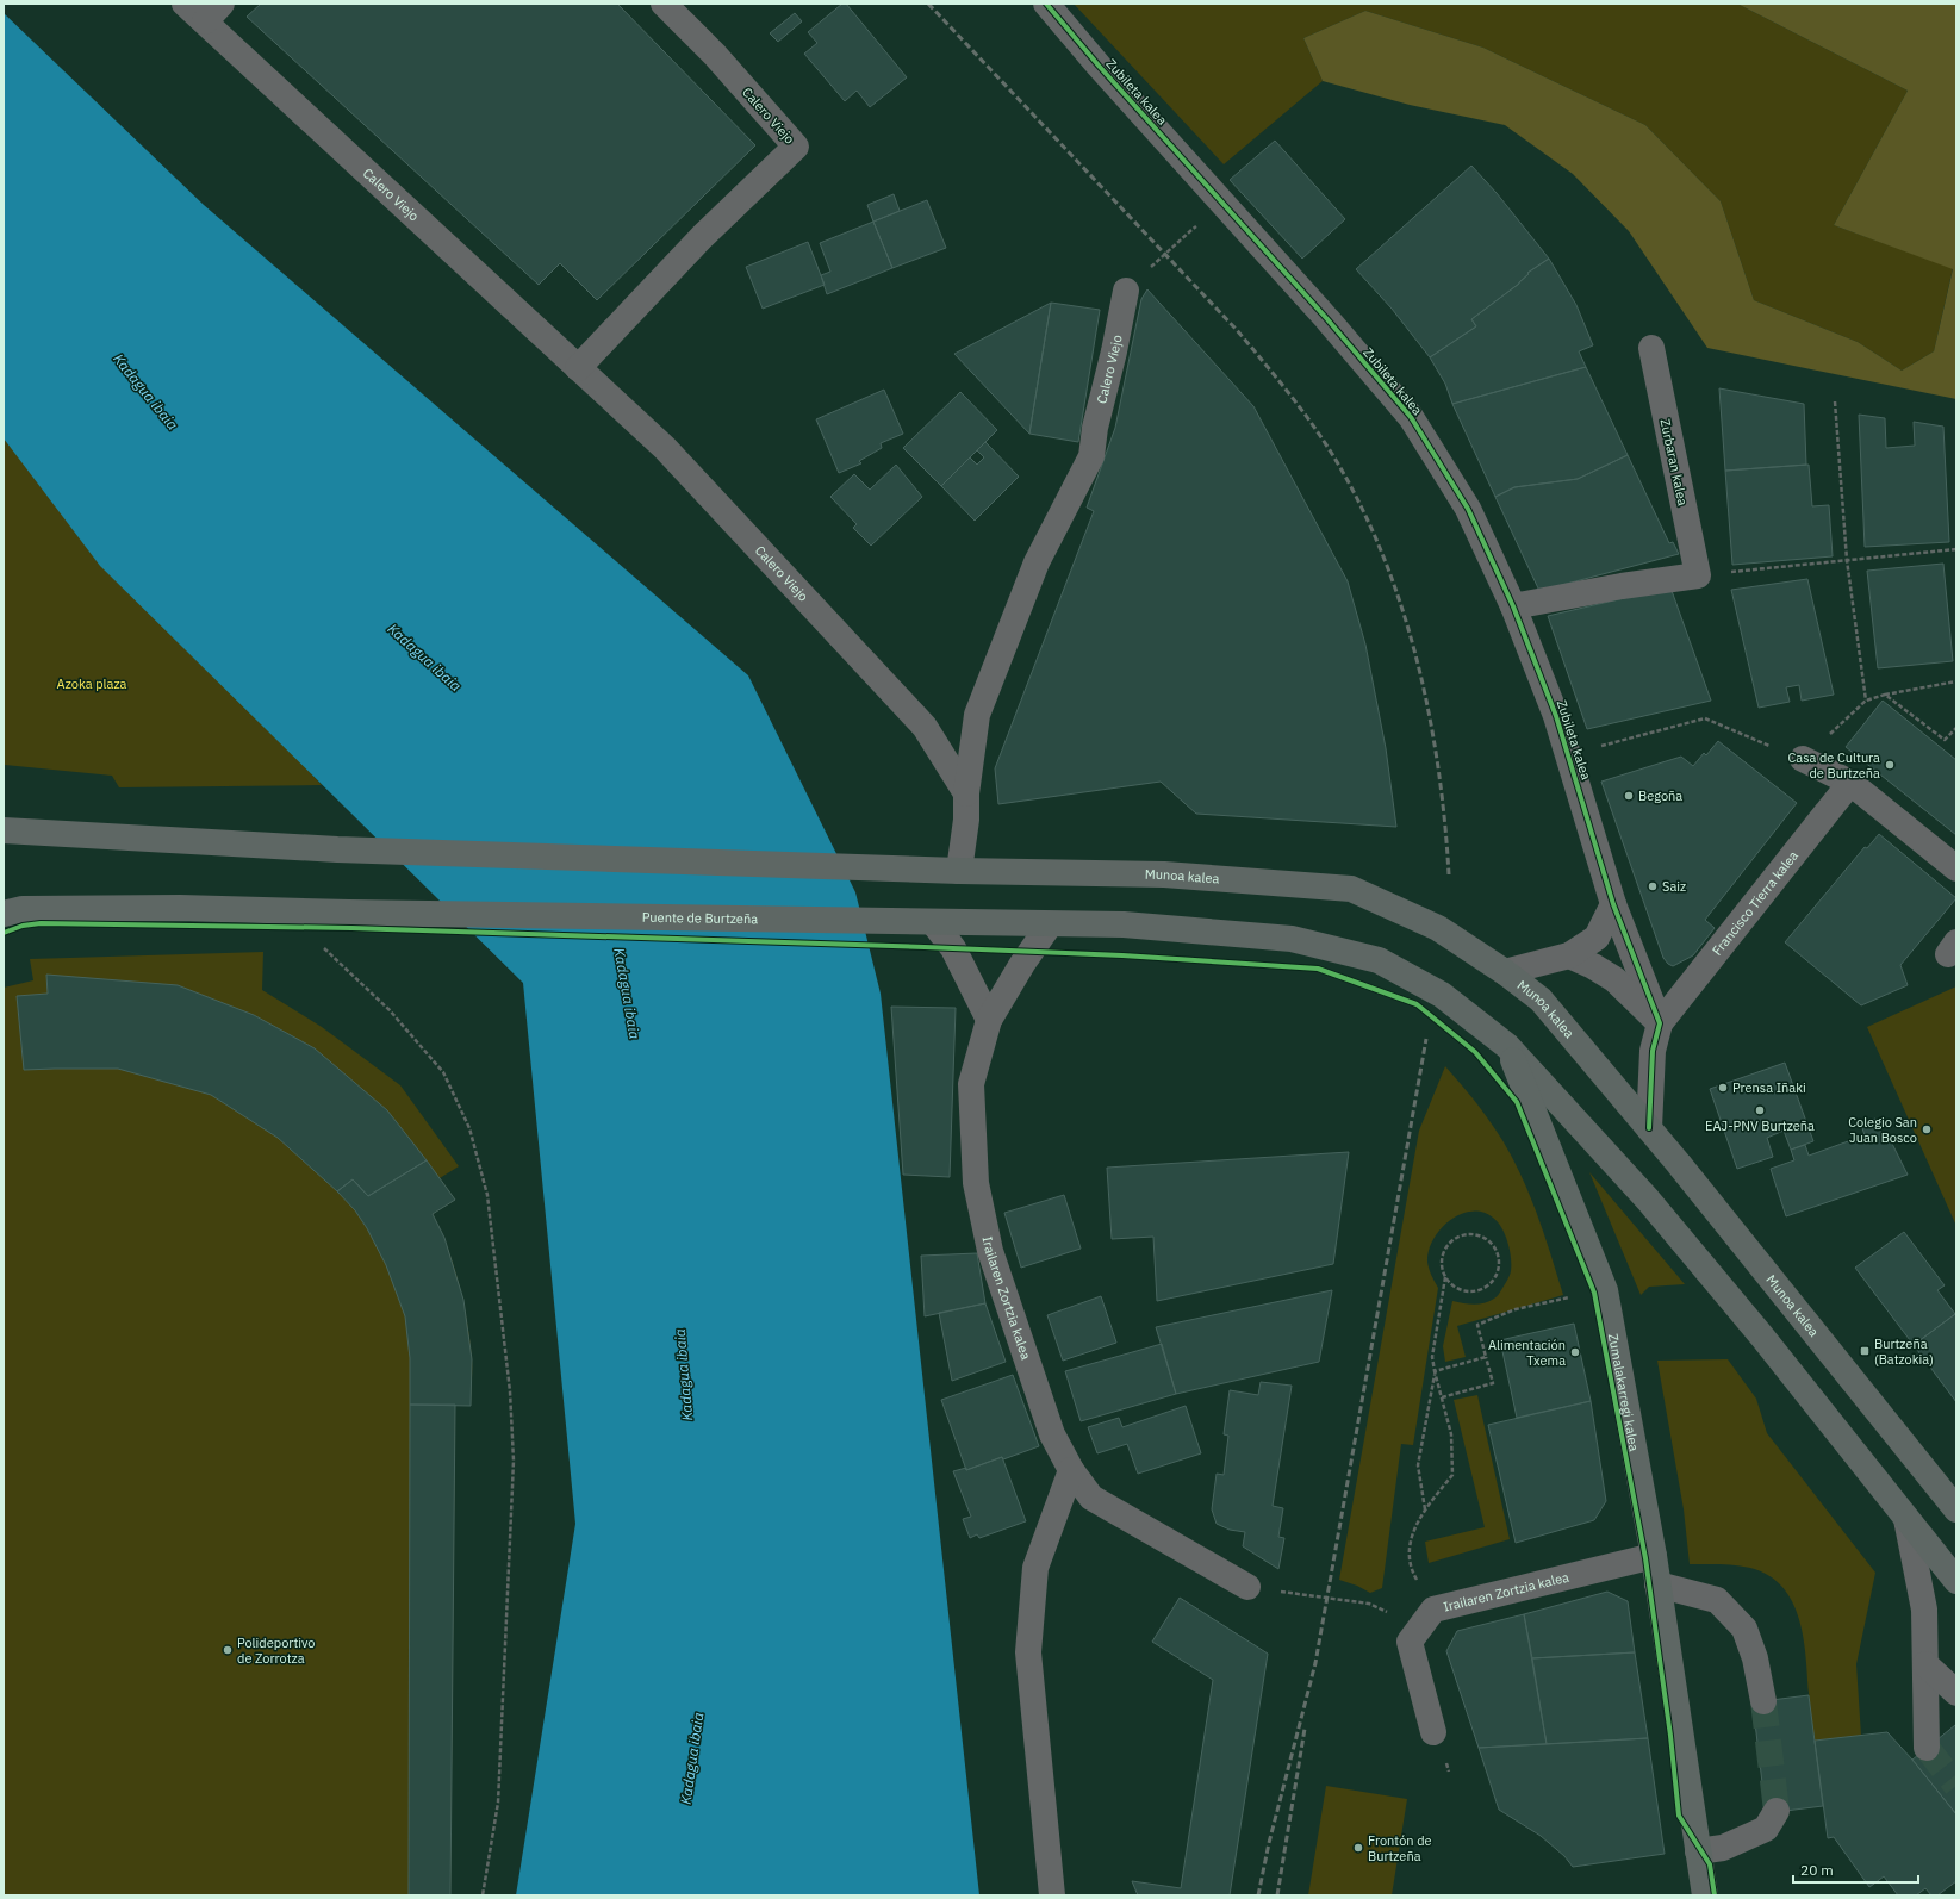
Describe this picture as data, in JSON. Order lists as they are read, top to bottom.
{
  "streets": {
    "main road": ["Munoa kalea", "Puente de Burtzeña", "Zumalakarregi kalea"],
    "street": [
      "Zubileta kalea",
      "Calero Viejo",
      "Zurbaran kalea",
      "Francisco Tierra kalea",
      "Irailaren Zortzia kalea"
    ]
  },
  "crossings": [
    ["Zubileta kalea", "Francisco Tierra kalea"],
    ["Calero Viejo", "Munoa kalea"],
    ["Puente de Burtzeña", "Irailaren Zortzia kalea"],
    ["Irailaren Zortzia kalea", "Zumalakarregi kalea"]
  ],
  "water": ["Kadagua ibaia"],
  "parks": ["Azoka plaza"],
  "places": {
    "other": [
      "Casa de Cultura de Burtzeña",
      "Begoña",
      "Saiz",
      "Prensa Iñaki",
      "EAJ-PNV Burtzeña",
      "Colegio San Juan Bosco",
      "Alimentación Txema",
      "Polideportivo de Zorrotza",
      "Frontón de Burtzeña"
    ],
    "transit": ["Burtzeña (Batzokia)"]
  },
  "scale_bar": "20 m"
}
